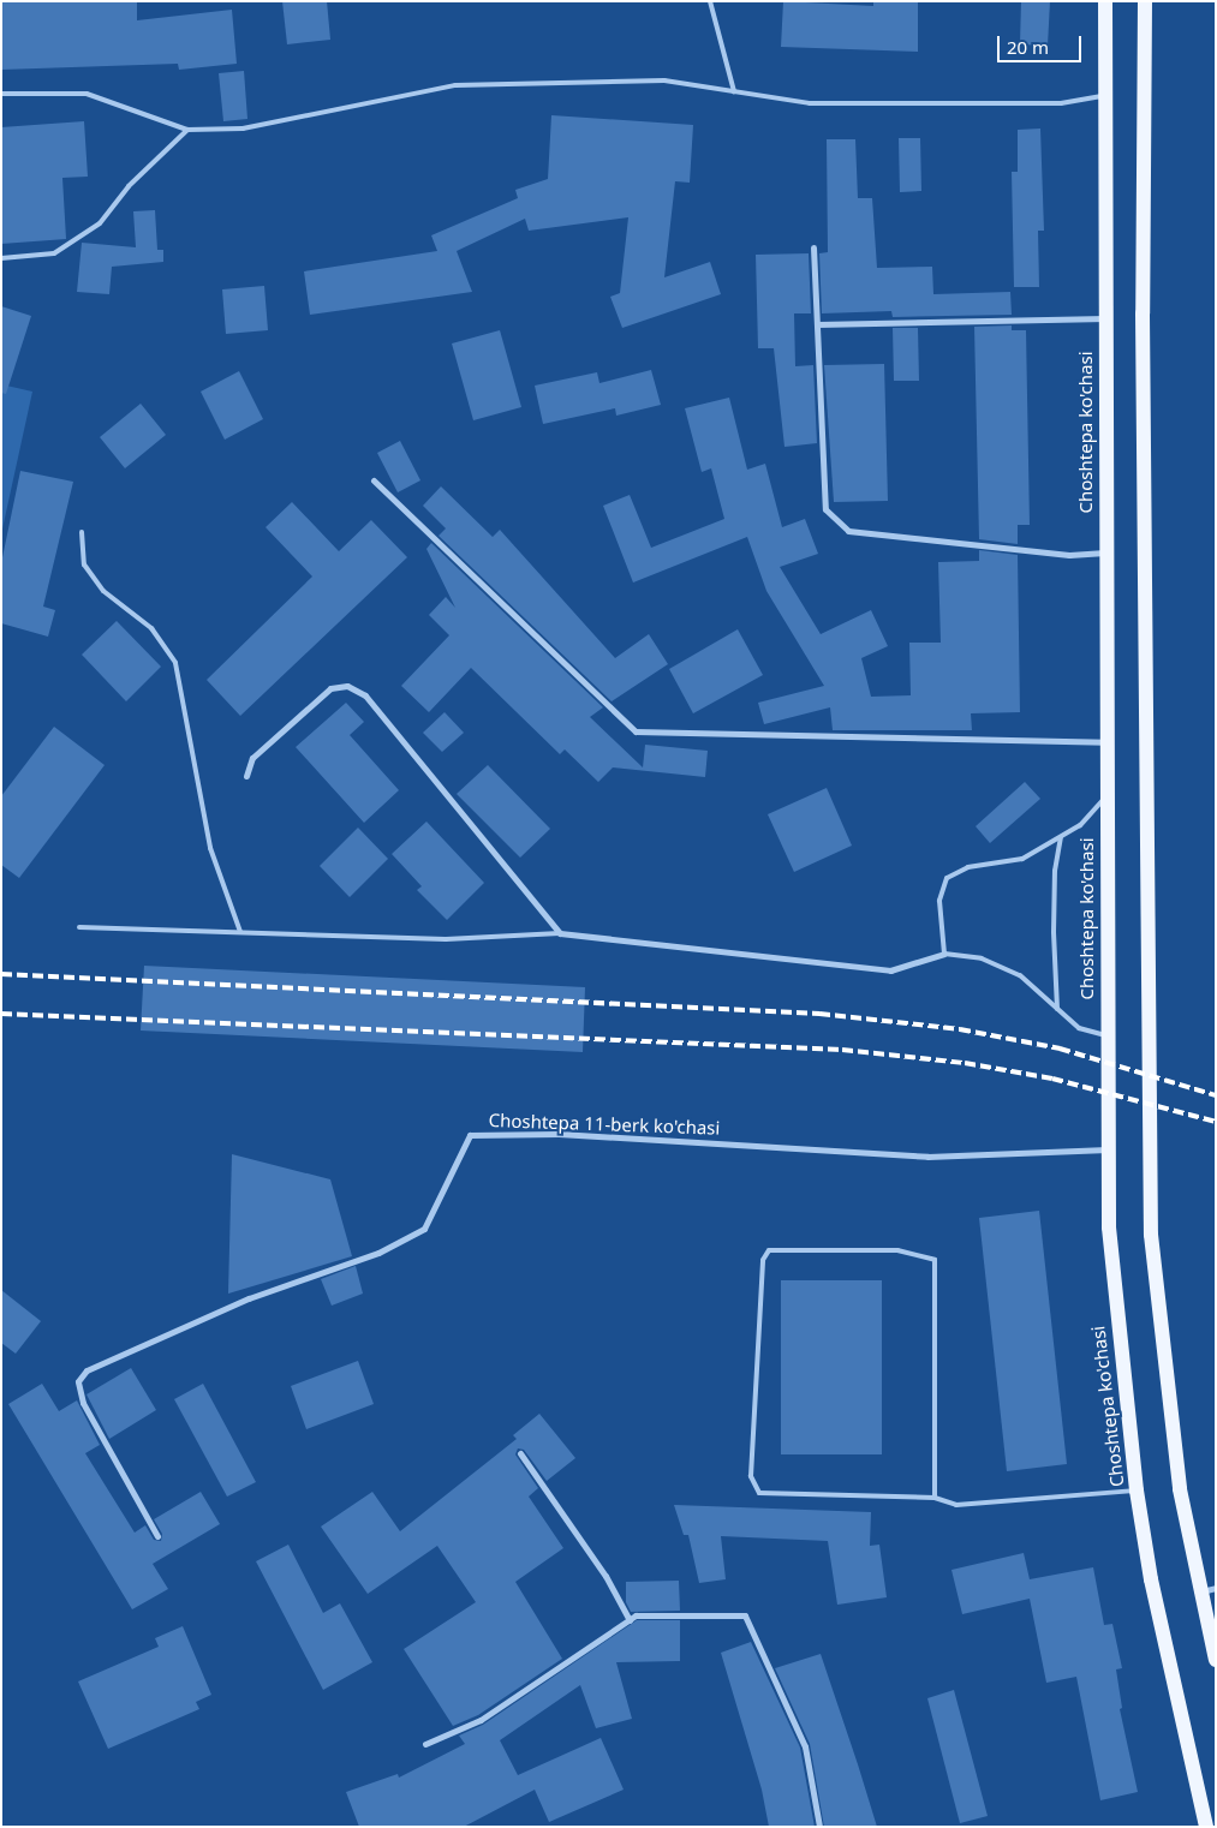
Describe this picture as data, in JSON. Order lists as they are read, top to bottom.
{
  "streets": {
    "main road": ["Choshtepa ko'chasi"],
    "street": ["Choshtepa 11-berk ko'chasi"]
  },
  "crossings": [
    ["Choshtepa ko'chasi", "Choshtepa 11-berk ko'chasi"]
  ],
  "scale_bar": "20 m"
}
